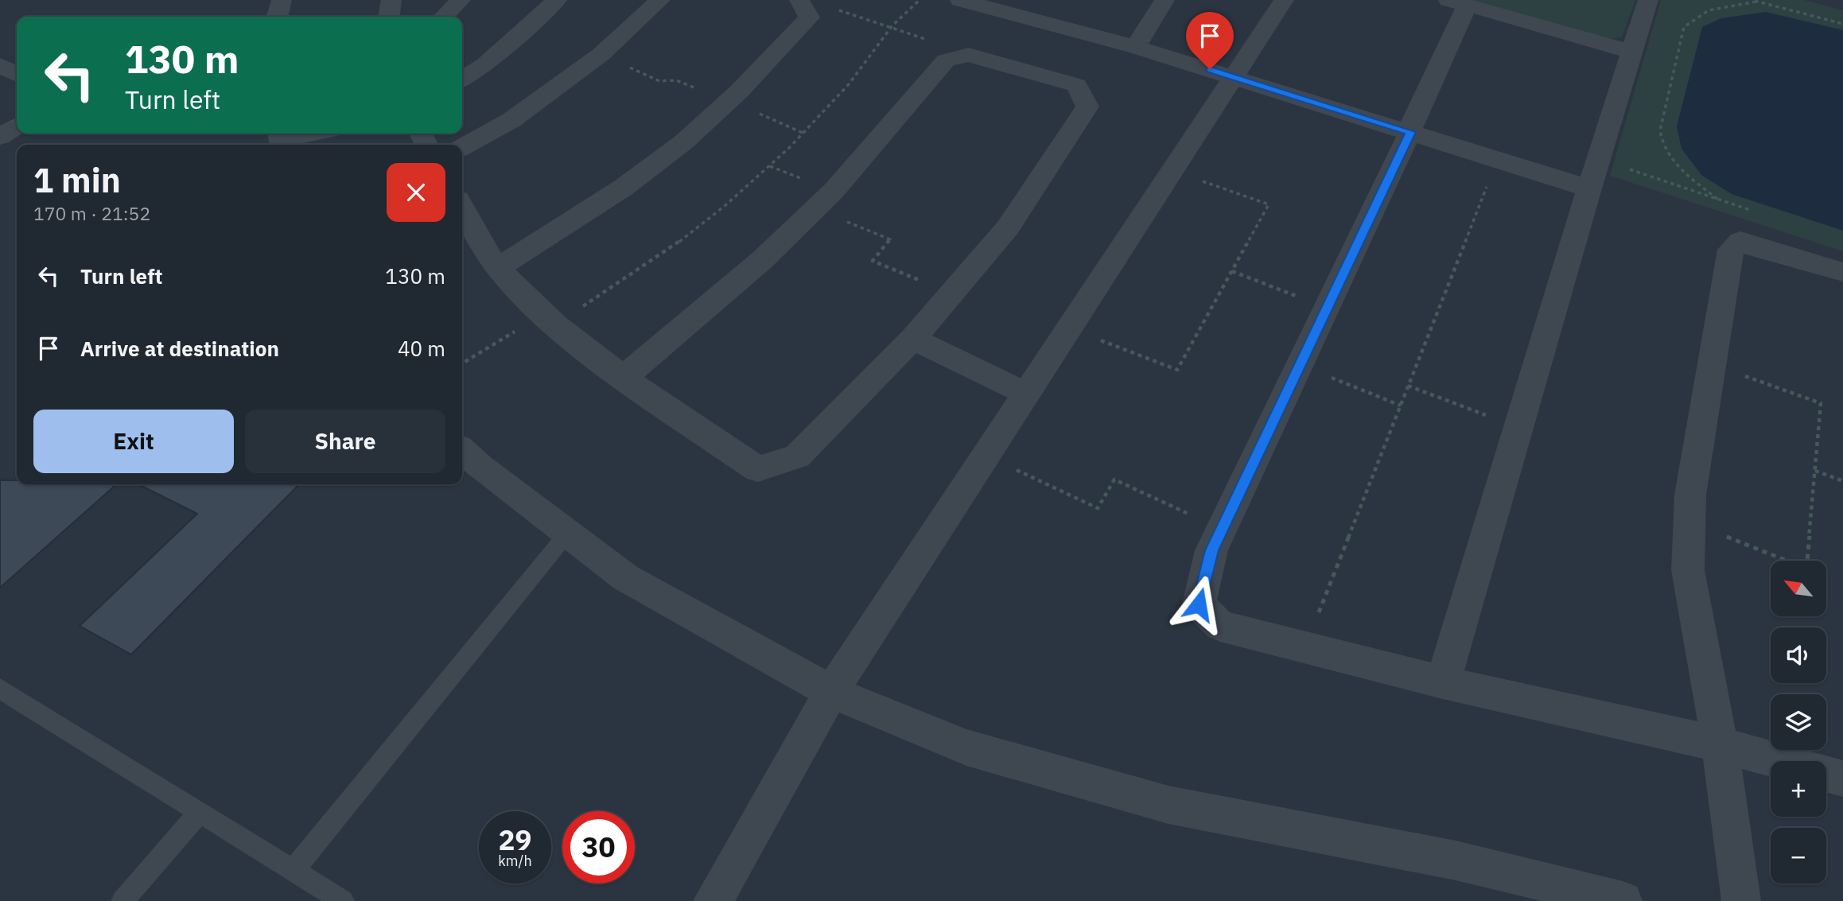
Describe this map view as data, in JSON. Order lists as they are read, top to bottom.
{
  "north": "top left",
  "page": {
    "turn": ["130 m", "Turn left"],
    "heading": ["1 min", "170 m · 21:52"],
    "list": [
      {
        "name": "Turn left",
        "value": "130 m"
      },
      {
        "name": "Arrive at destination",
        "value": "40 m"
      }
    ],
    "buttons": ["Exit", "Share"],
    "map_buttons": ["+", "−"],
    "speed": "29 km/h",
    "limit": "30"
  }
}
